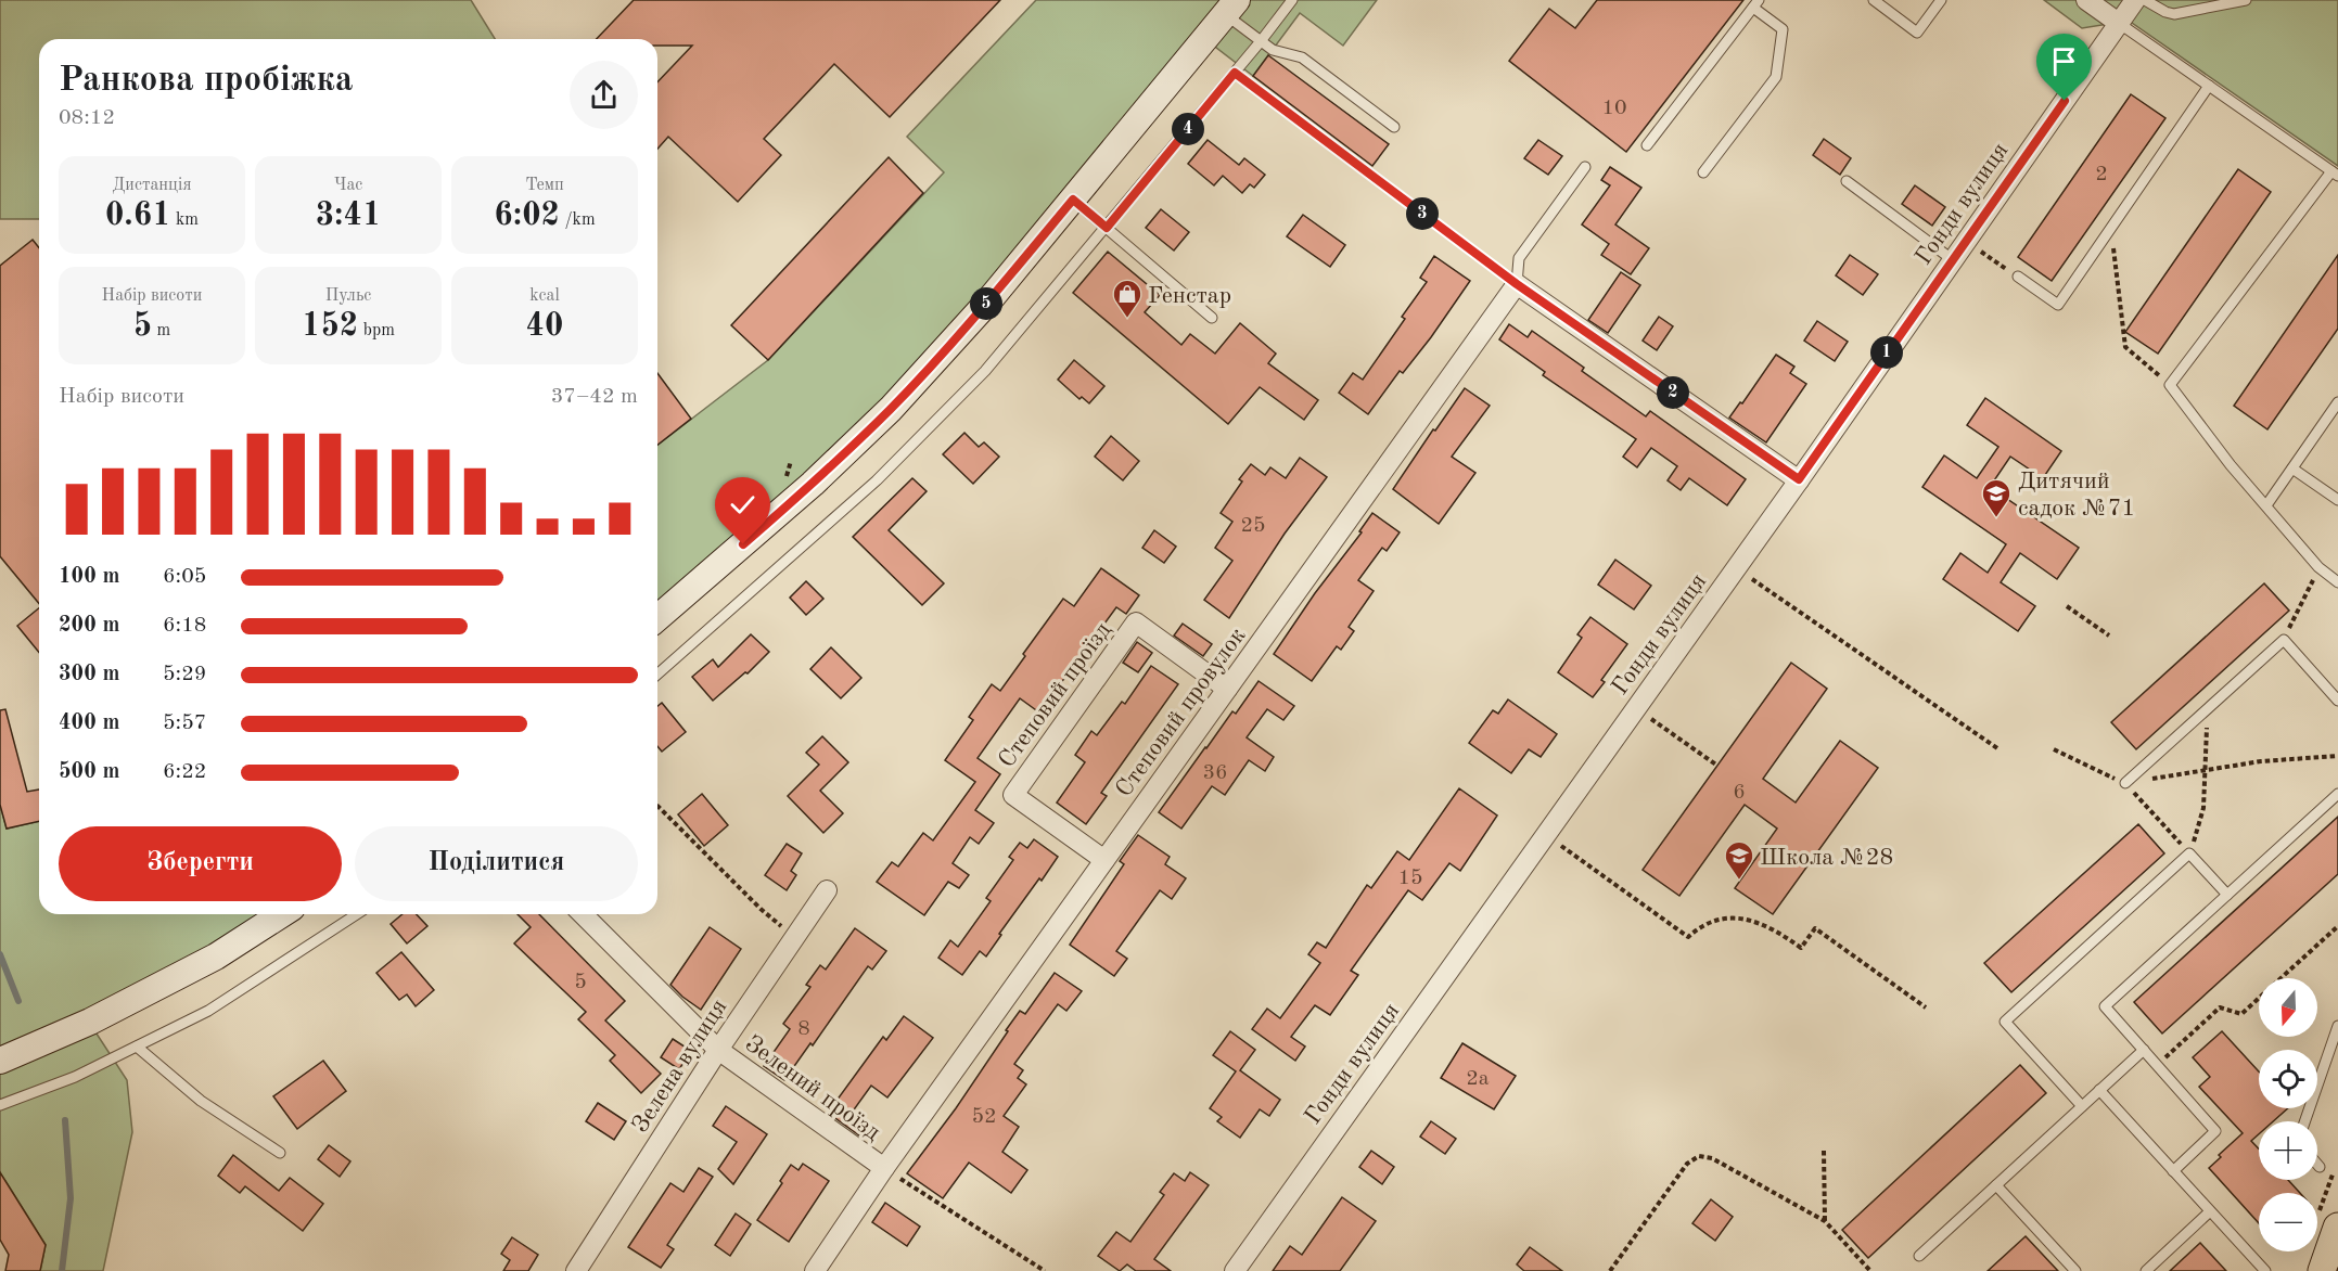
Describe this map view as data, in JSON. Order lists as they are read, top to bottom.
{
  "streets": {
    "street": [
      "Гонди вулиця",
      "Степовий проїзд",
      "Степовий провулок",
      "Зелена вулиця",
      "Зелений проїзд"
    ]
  },
  "crossings": [
    ["Степовий проїзд", "Степовий провулок"],
    ["Степовий провулок", "Зелений проїзд"],
    ["Зелена вулиця", "Зелений проїзд"]
  ],
  "places": {
    "shop": ["Генстар"],
    "school or university": ["Дитячий садок №71", "Школа №28"]
  },
  "house_numbers": [
    "10",
    "2",
    "25",
    "36",
    "6",
    "15",
    "5",
    "8",
    "2а",
    "52"
  ],
  "north": "bottom",
  "page": {
    "heading": ["Ранкова пробіжка", "08:12"],
    "pins": [
      "4",
      "3",
      "5",
      "1",
      "2"
    ],
    "stats": [
      ["Дистанція", "0.61 km"],
      ["Час", "3:41"],
      ["Темп", "6:02 /km"],
      ["Набір висоти", "5 m"],
      ["Пульс", "152 bpm"],
      ["kcal", "40"]
    ],
    "chart": ["Набір висоти", "37–42 m"],
    "list": [
      {
        "name": "100 m",
        "note": "6:05"
      },
      {
        "name": "200 m",
        "note": "6:18"
      },
      {
        "name": "300 m",
        "note": "5:29"
      },
      {
        "name": "400 m",
        "note": "5:57"
      },
      {
        "name": "500 m",
        "note": "6:22"
      }
    ],
    "buttons": ["Зберегти", "Поділитися"],
    "map_buttons": ["+", "−"]
  }
}
